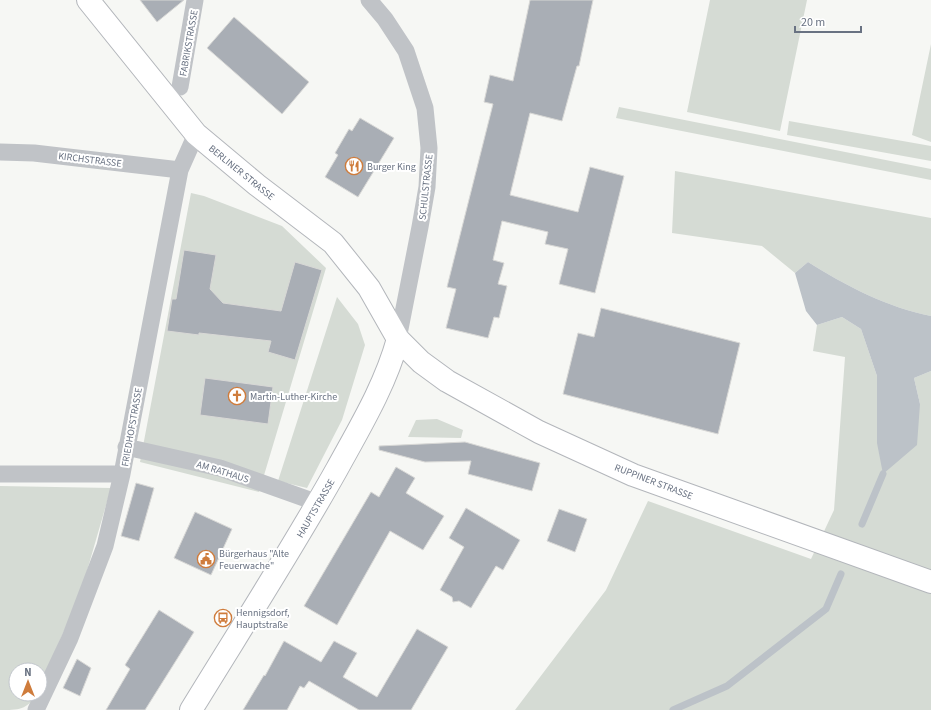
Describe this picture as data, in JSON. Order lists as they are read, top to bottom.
{
  "streets": {
    "main road": ["BERLINER STRASSE", "RUPPINER STRASSE", "HAUPTSTRASSE"],
    "street": [
      "FABRIKSTRASSE",
      "KIRCHSTRASSE",
      "SCHULSTRASSE",
      "FRIEDHOFSTRASSE",
      "AM RATHAUS"
    ]
  },
  "crossings": [
    ["KIRCHSTRASSE", "FRIEDHOFSTRASSE"],
    ["BERLINER STRASSE", "SCHULSTRASSE"],
    ["BERLINER STRASSE", "FRIEDHOFSTRASSE"],
    ["BERLINER STRASSE", "RUPPINER STRASSE"],
    ["BERLINER STRASSE", "HAUPTSTRASSE"],
    ["SCHULSTRASSE", "RUPPINER STRASSE"],
    ["SCHULSTRASSE", "HAUPTSTRASSE"],
    ["FRIEDHOFSTRASSE", "AM RATHAUS"],
    ["AM RATHAUS", "HAUPTSTRASSE"],
    ["RUPPINER STRASSE", "HAUPTSTRASSE"]
  ],
  "places": {
    "restaurant": ["Burger King"],
    "church": ["Martin-Luther-Kirche"],
    "public building": ["Bürgerhaus \"Alte Feuerwache\""],
    "bus stop": ["Hennigsdorf, Hauptstraße"]
  },
  "scale_bar": "20 m",
  "north": "top"
}
